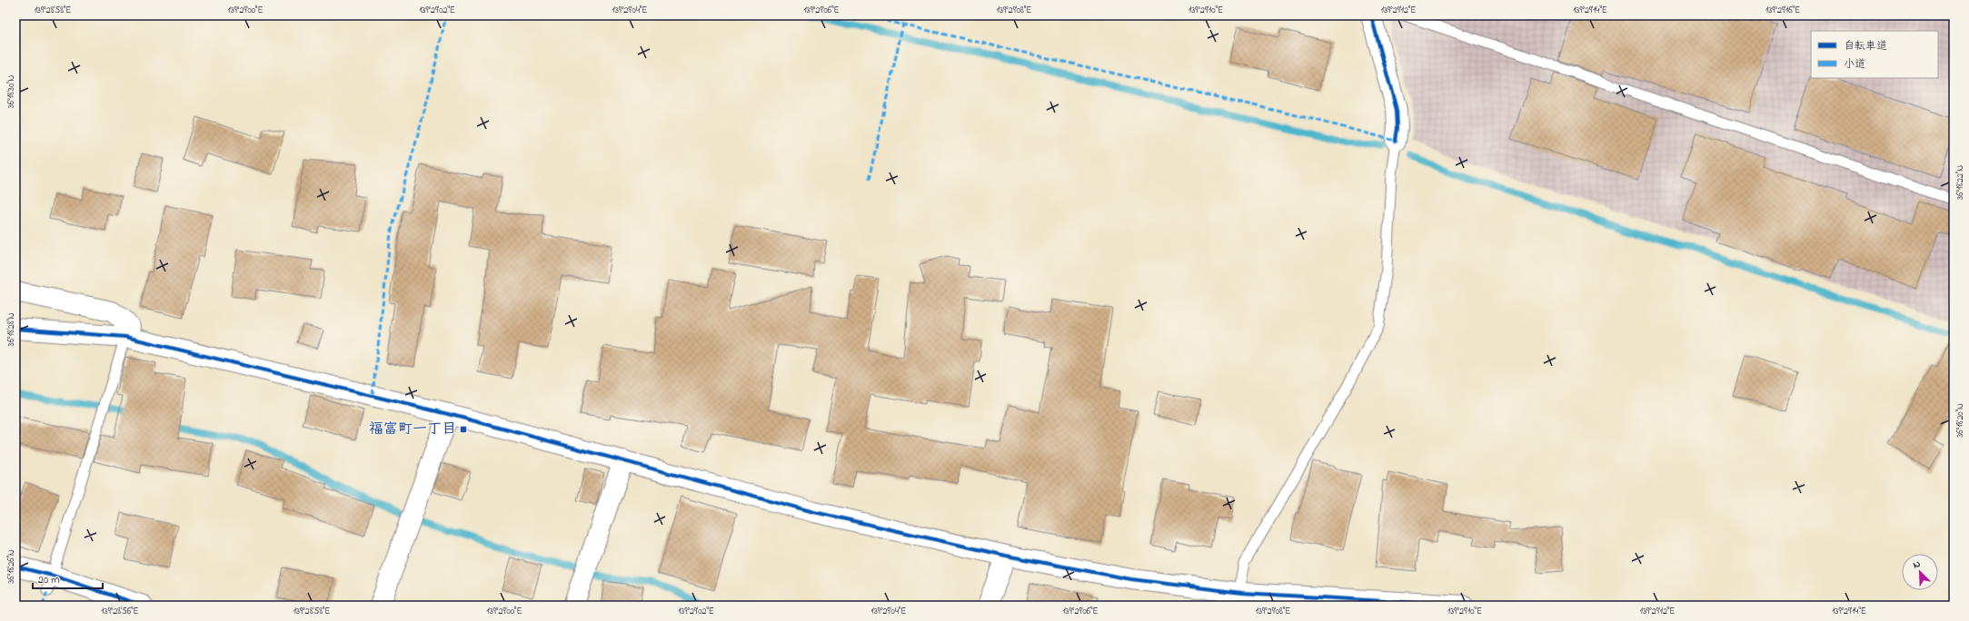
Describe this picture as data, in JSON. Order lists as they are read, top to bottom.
{
  "places": {
    "transit": ["福富町一丁目"]
  },
  "legend": ["自転車道", "小道"],
  "scale_bar": "20 m",
  "north": "top left",
  "coordinates": [
    "139°28'58\"E",
    "139°29'00\"E",
    "139°29'02\"E",
    "139°29'04\"E",
    "139°29'06\"E",
    "139°29'08\"E",
    "139°29'10\"E",
    "139°29'12\"E",
    "139°29'14\"E",
    "139°29'16\"E",
    "36°18'30\"N",
    "36°18'22\"N",
    "36°18'28\"N",
    "36°18'20\"N",
    "36°18'26\"N",
    "139°28'56\"E"
  ]
}
